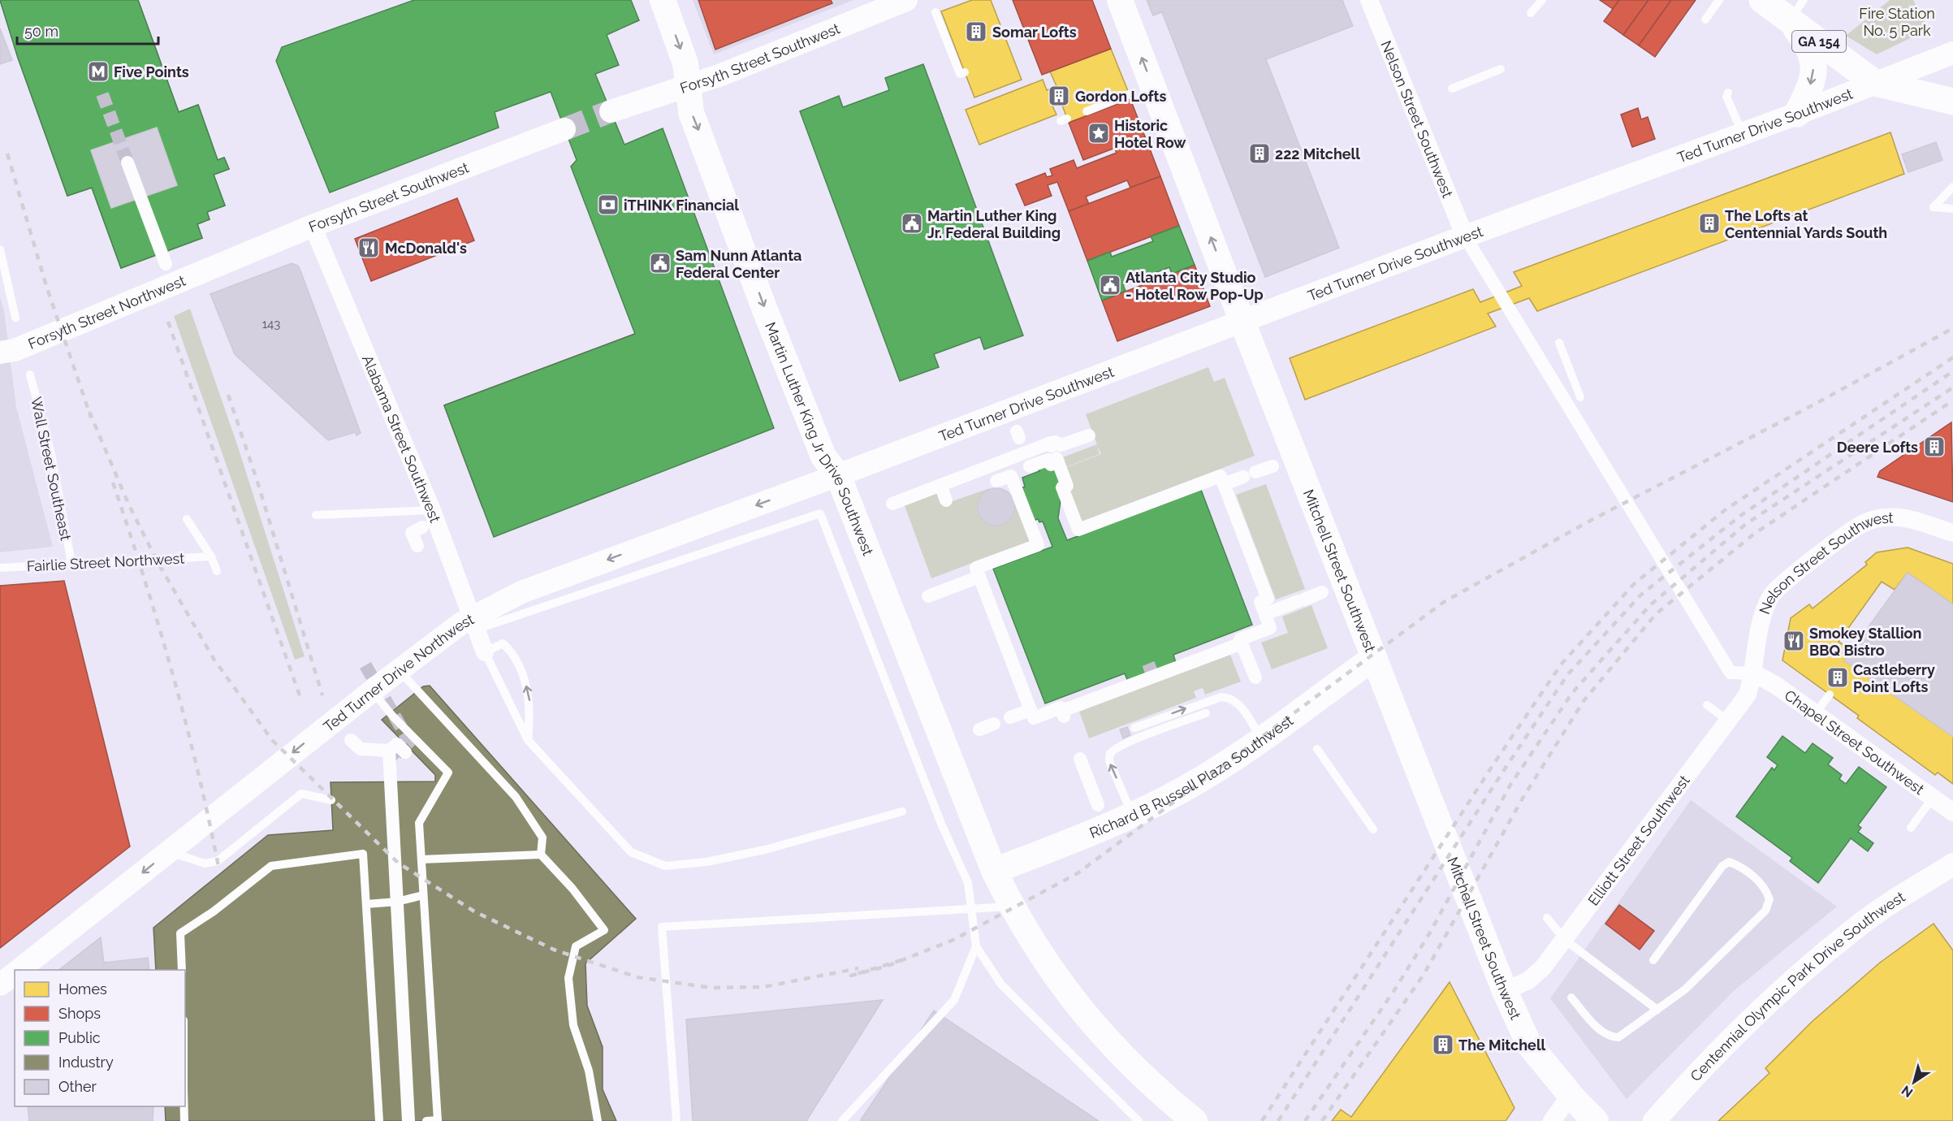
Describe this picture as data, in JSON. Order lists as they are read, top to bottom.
{
  "streets": {
    "main road": [
      "GA 154",
      "Martin Luther King Jr Drive Southwest",
      "Mitchell Street Southwest",
      "Richard B Russell Plaza Southwest"
    ],
    "street": [
      "Forsyth Street Southwest",
      "Nelson Street Southwest",
      "Ted Turner Drive Southwest",
      "Forsyth Street Northwest",
      "Alabama Street Southwest",
      "Ted Turner Drive Northwest",
      "Chapel Street Southwest",
      "Elliott Street Southwest",
      "Centennial Olympic Park Drive Southwest"
    ],
    "lane": ["Wall Street Southeast", "Fairlie Street Northwest"]
  },
  "crossings": [
    ["GA 154", "Ted Turner Drive Southwest"],
    ["Forsyth Street Southwest", "Forsyth Street Northwest"],
    ["Forsyth Street Southwest", "Alabama Street Southwest"],
    ["Forsyth Street Southwest", "Martin Luther King Jr Drive Southwest"],
    ["Nelson Street Southwest", "Ted Turner Drive Southwest"],
    ["Nelson Street Southwest", "Chapel Street Southwest"],
    ["Nelson Street Southwest", "Elliott Street Southwest"],
    ["Ted Turner Drive Southwest", "Martin Luther King Jr Drive Southwest"],
    ["Ted Turner Drive Southwest", "Mitchell Street Southwest"],
    ["Ted Turner Drive Southwest", "Ted Turner Drive Northwest"],
    ["Martin Luther King Jr Drive Southwest", "Ted Turner Drive Northwest"],
    ["Martin Luther King Jr Drive Southwest", "Richard B Russell Plaza Southwest"],
    ["Wall Street Southeast", "Fairlie Street Northwest"],
    ["Mitchell Street Southwest", "Richard B Russell Plaza Southwest"],
    ["Mitchell Street Southwest", "Elliott Street Southwest"],
    ["Chapel Street Southwest", "Elliott Street Southwest"]
  ],
  "one_way": ["Martin Luther King Jr Drive Southwest", "Ted Turner Drive Northwest"],
  "parks": ["Fire Station No. 5 Park"],
  "places": {
    "building": [
      "Somar Lofts",
      "Gordon Lofts",
      "222 Mitchell",
      "The Lofts at Centennial Yards South",
      "Deere Lofts",
      "Castleberry Point Lofts",
      "The Mitchell"
    ],
    "metro station": ["Five Points"],
    "place": ["Historic Hotel Row"],
    "bank": ["iTHINK Financial"],
    "public building": ["Martin Luther King Jr. Federal Building", "Sam Nunn Atlanta Federal Center", "Atlanta City Studio - Hotel Row Pop-Up"],
    "restaurant": ["McDonald's", "Smokey Stallion BBQ Bistro"]
  },
  "house_numbers": ["143"],
  "legend": [
    "Homes",
    "Shops",
    "Public",
    "Industry",
    "Other"
  ],
  "scale_bar": "50 m",
  "north": "bottom left"
}
